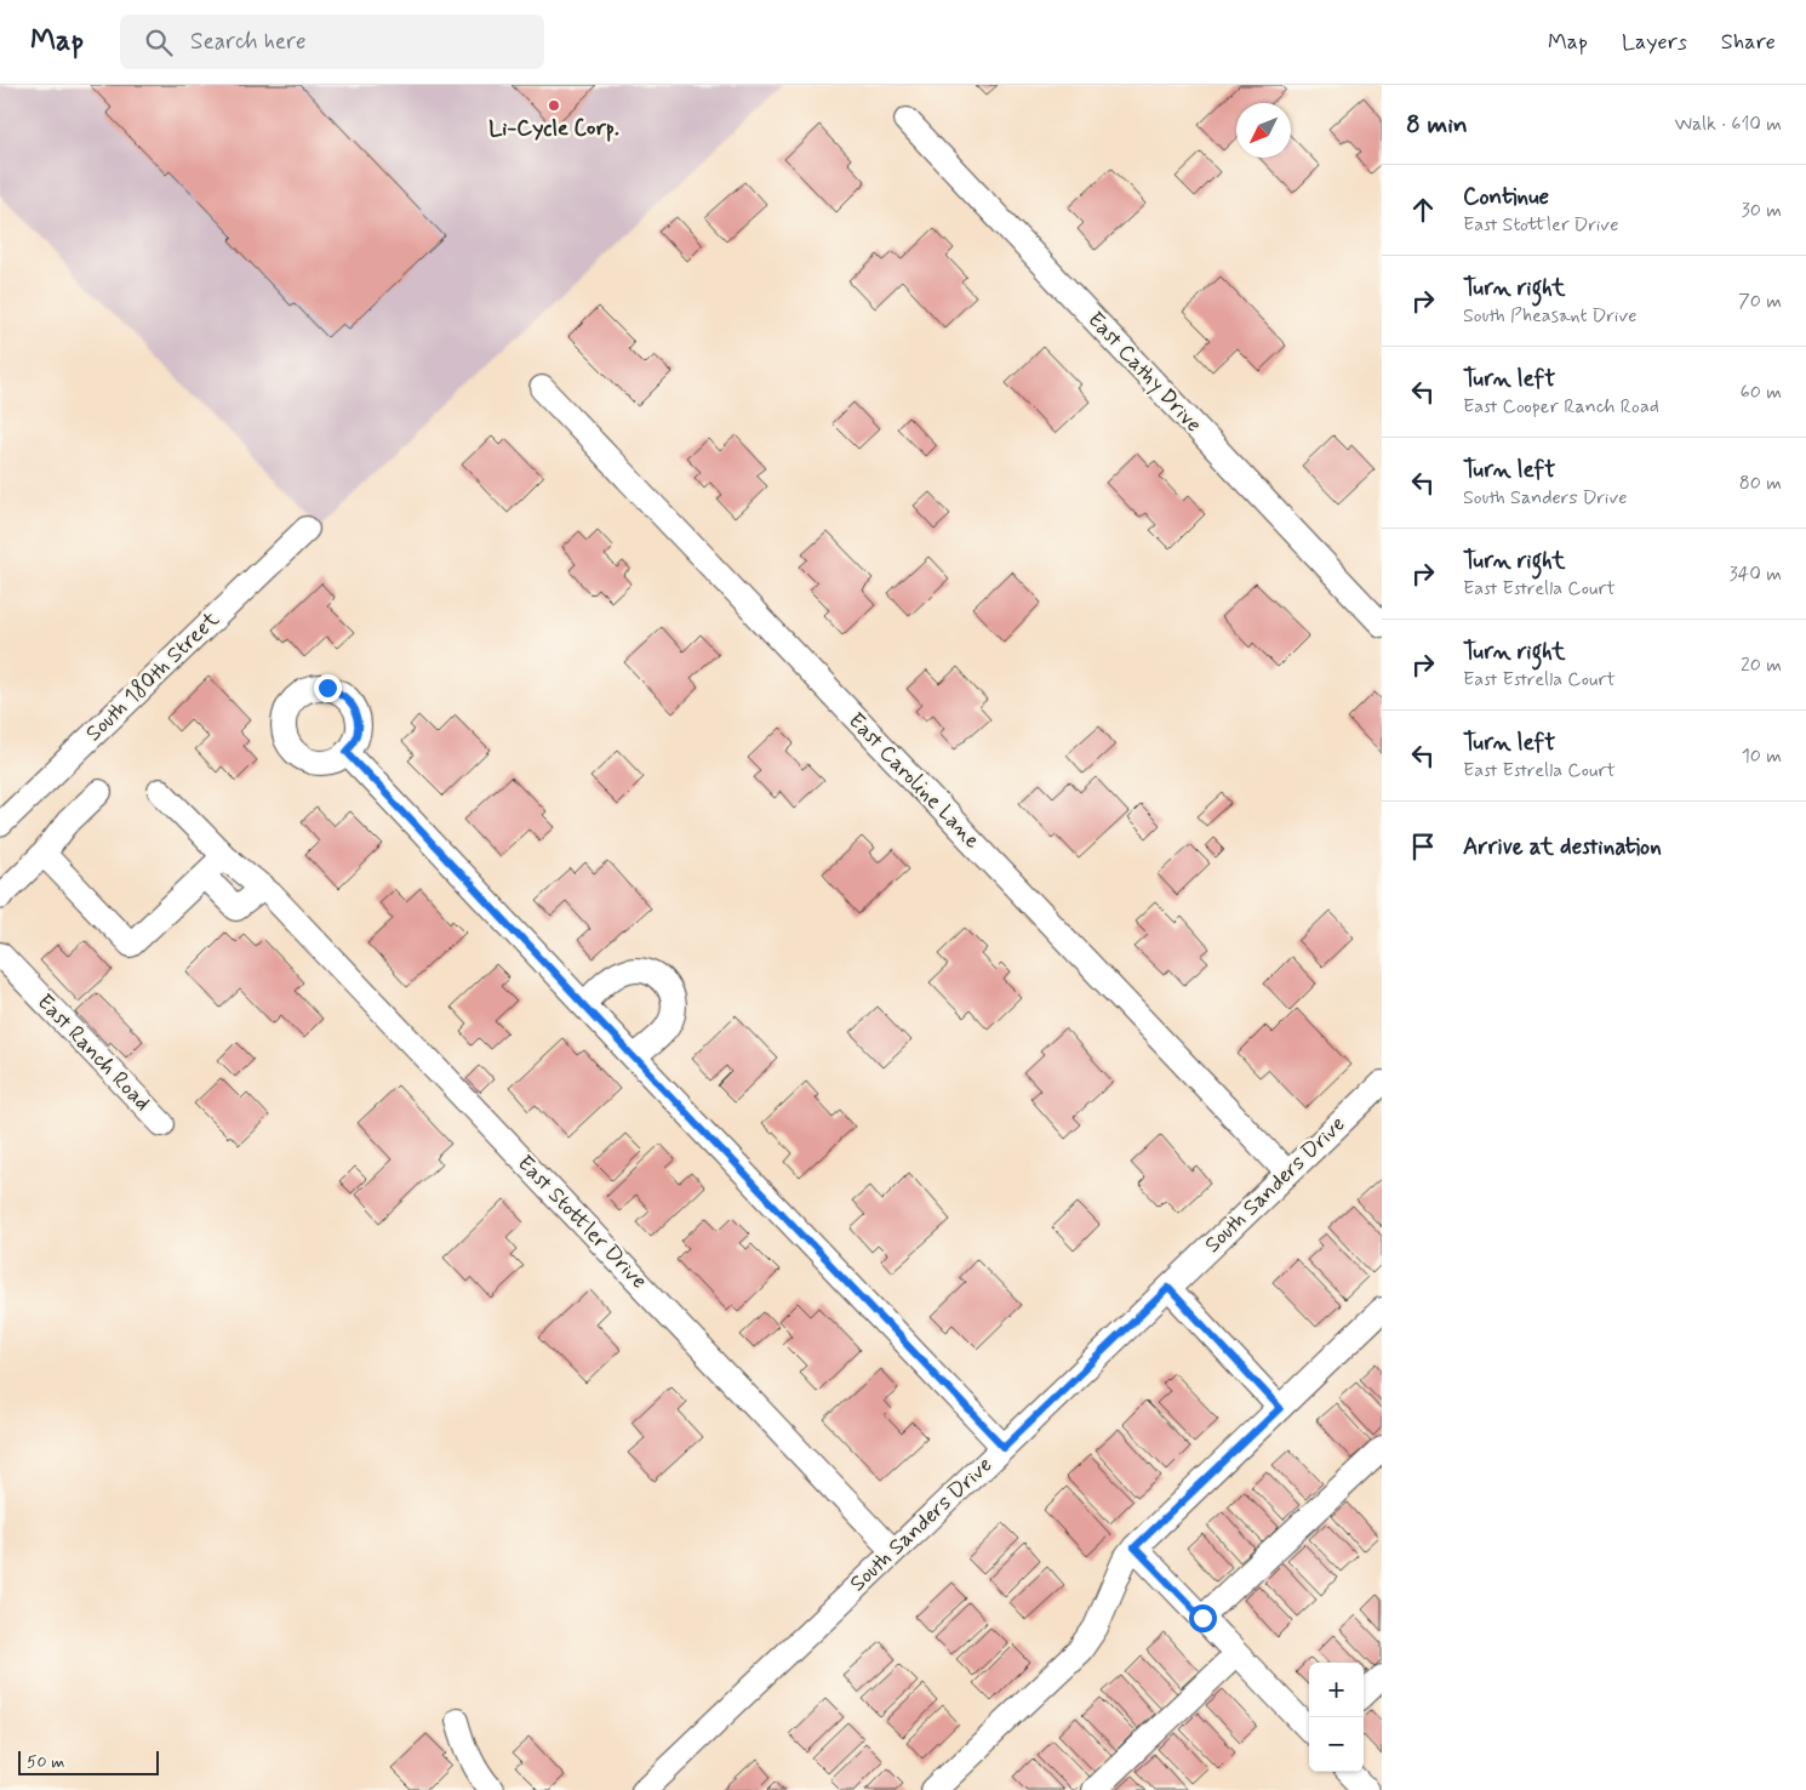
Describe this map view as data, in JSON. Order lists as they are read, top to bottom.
{
  "streets": {
    "street": [
      "East Cathy Drive",
      "South 180th Street",
      "East Caroline Lane",
      "East Ranch Road",
      "South Sanders Drive",
      "East Stottler Drive"
    ]
  },
  "crossings": [
    ["East Caroline Lane", "South Sanders Drive"],
    ["South Sanders Drive", "East Stottler Drive"]
  ],
  "places": ["Li-Cycle Corp."],
  "scale_bar": "50 m",
  "north": "bottom left",
  "page": {
    "header": "Map",
    "search": "Search here",
    "nav": ["Map", "Layers", "Share"],
    "heading": ["8 min", "Walk · 610 m"],
    "list": [
      ["Continue", "East Stottler Drive", "30 m"],
      ["Turn right", "South Pheasant Drive", "70 m"],
      ["Turn left", "East Cooper Ranch Road", "60 m"],
      ["Turn left", "South Sanders Drive", "80 m"],
      ["Turn right", "East Estrella Court", "340 m"],
      ["Turn right", "East Estrella Court", "20 m"],
      ["Turn left", "East Estrella Court", "10 m"],
      "Arrive at destination"
    ],
    "map_buttons": ["+", "−"],
    "scale": "50 m"
  }
}
